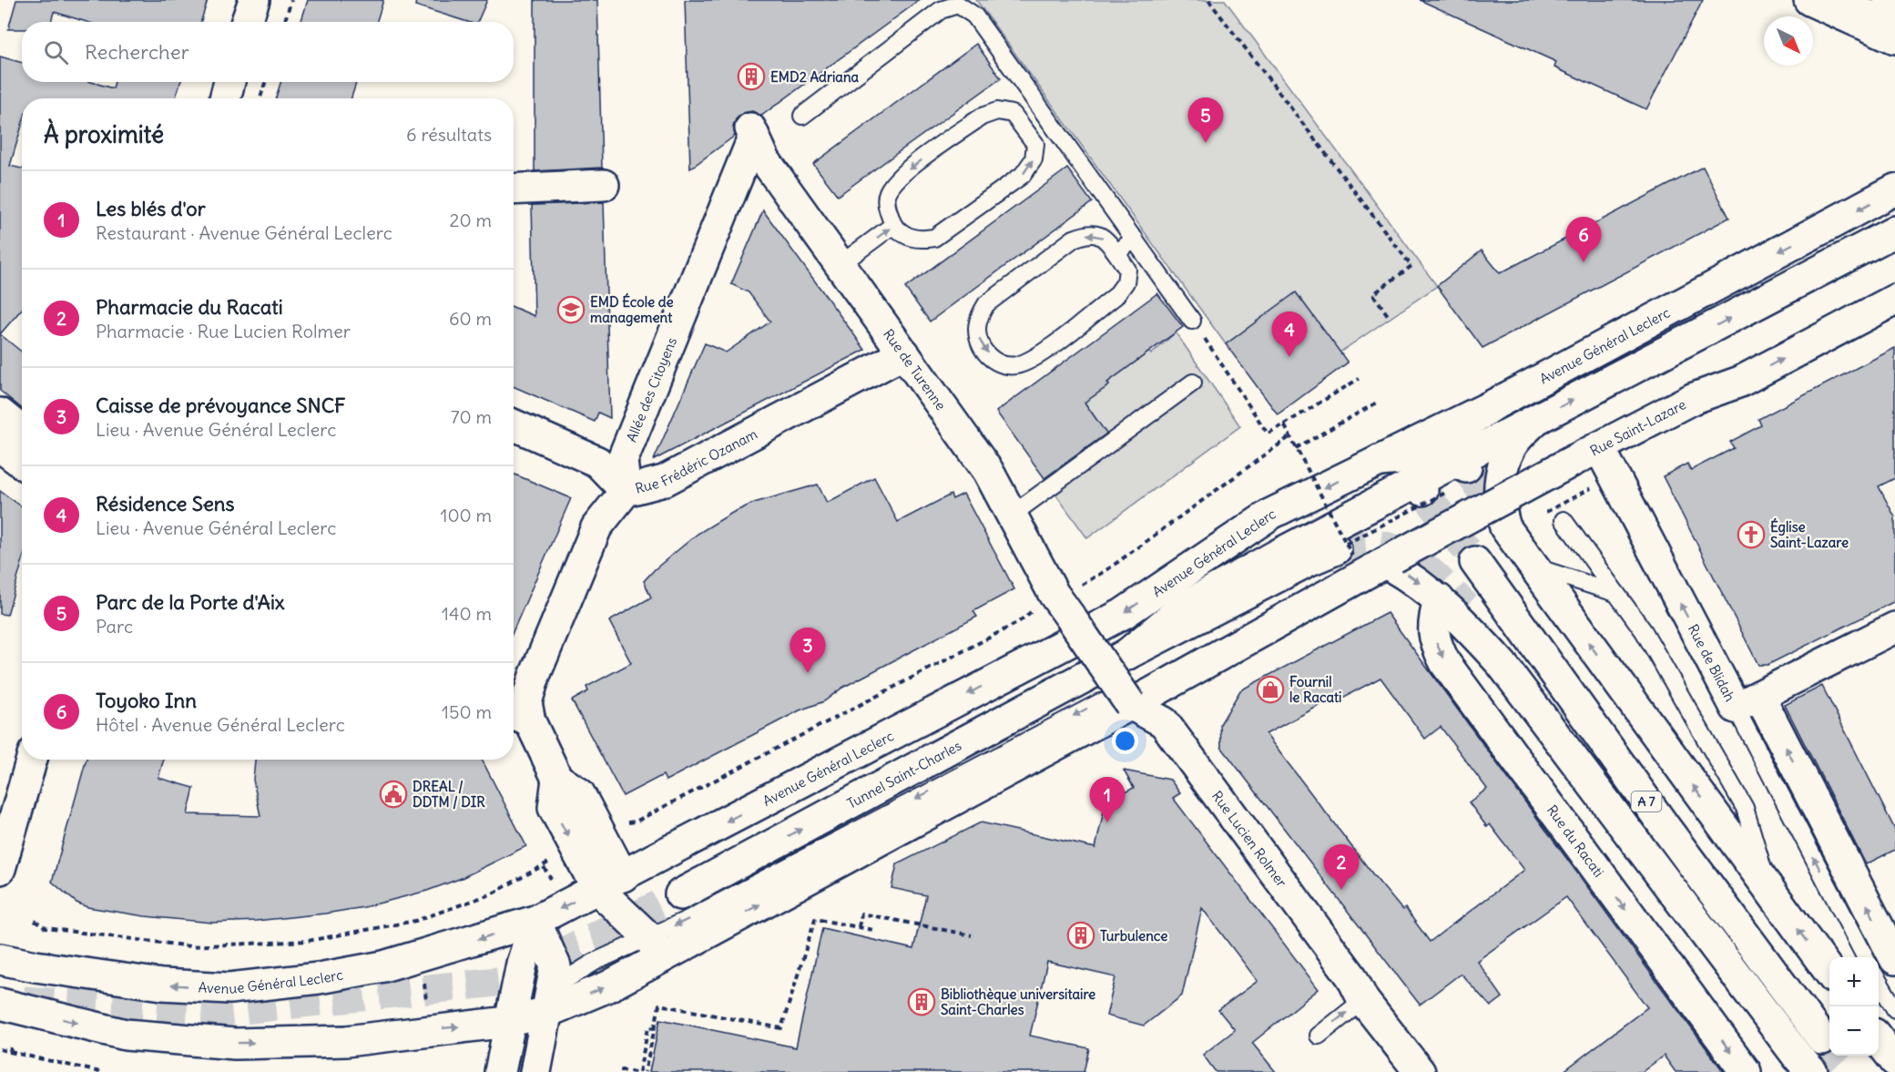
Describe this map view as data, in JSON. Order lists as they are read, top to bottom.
{
  "streets": {
    "main road": [
      "Avenue Général Leclerc",
      "Rue de Turenne",
      "Allée des Citoyens",
      "Rue Saint-Lazare",
      "Rue Frédéric Ozanam",
      "Rue de Blidah",
      "Tunnel Saint-Charles",
      "A 7",
      "Rue Lucien Rolmer",
      "Rue du Racati"
    ]
  },
  "crossings": [
    ["Rue de Turenne", "Allée des Citoyens"],
    ["Rue de Turenne", "Rue Frédéric Ozanam"],
    ["Rue de Turenne", "Rue Lucien Rolmer"],
    ["Allée des Citoyens", "Rue Frédéric Ozanam"],
    ["Rue Saint-Lazare", "Rue de Blidah"]
  ],
  "places": {
    "building": ["EMD2 Adriana", "Turbulence", "Bibliothèque universitaire Saint-Charles"],
    "school or university": ["EMD École de management"],
    "church": ["Église Saint-Lazare"],
    "shop": ["Fournil le Racati"],
    "public building": ["DREAL / DDTM / DIR"]
  },
  "north": "bottom right",
  "page": {
    "search": "Rechercher",
    "pins": [
      "5",
      "6",
      "4",
      "3",
      "1",
      "2"
    ],
    "heading": ["À proximité", "6 résultats"],
    "list": [
      {
        "mark": "1",
        "name": "Les blés d'or",
        "note": "Restaurant · Avenue Général Leclerc",
        "value": "20 m"
      },
      {
        "mark": "2",
        "name": "Pharmacie du Racati",
        "note": "Pharmacie · Rue Lucien Rolmer",
        "value": "60 m"
      },
      {
        "mark": "3",
        "name": "Caisse de prévoyance SNCF",
        "note": "Lieu · Avenue Général Leclerc",
        "value": "70 m"
      },
      {
        "mark": "4",
        "name": "Résidence Sens",
        "note": "Lieu · Avenue Général Leclerc",
        "value": "100 m"
      },
      {
        "mark": "5",
        "name": "Parc de la Porte d'Aix",
        "note": "Parc",
        "value": "140 m"
      },
      {
        "mark": "6",
        "name": "Toyoko Inn",
        "note": "Hôtel · Avenue Général Leclerc",
        "value": "150 m"
      }
    ],
    "map_buttons": ["+", "−"]
  }
}
